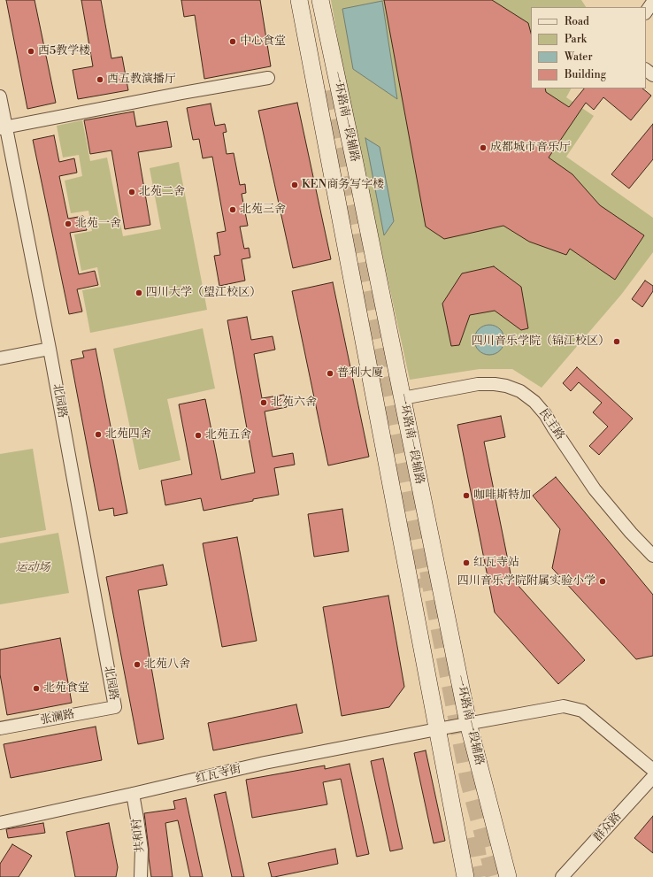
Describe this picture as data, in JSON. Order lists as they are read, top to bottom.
{
  "streets": {
    "main road": ["一环路南一段辅路"],
    "street": [
      "北园路",
      "民主路",
      "张澜路",
      "红瓦寺街",
      "群众路",
      "共和村"
    ]
  },
  "crossings": [
    ["一环路南一段辅路", "民主路"],
    ["一环路南一段辅路", "红瓦寺街"],
    ["北园路", "张澜路"],
    ["红瓦寺街", "共和村"]
  ],
  "parks": ["运动场"],
  "places": [
    "中心食堂",
    "西5教学楼",
    "西五教演播厅",
    "成都城市音乐厅",
    "KEN商务写字楼",
    "北苑二舍",
    "北苑三舍",
    "北苑一舍",
    "四川大学（望江校区）",
    "四川音乐学院（锦江校区）",
    "普利大厦",
    "北苑六舍",
    "北苑四舍",
    "北苑五舍",
    "咖啡斯特加",
    "红瓦寺站",
    "四川音乐学院附属实验小学",
    "北苑八舍",
    "北苑食堂"
  ],
  "legend": [
    "Road",
    "Park",
    "Water",
    "Building"
  ]
}
